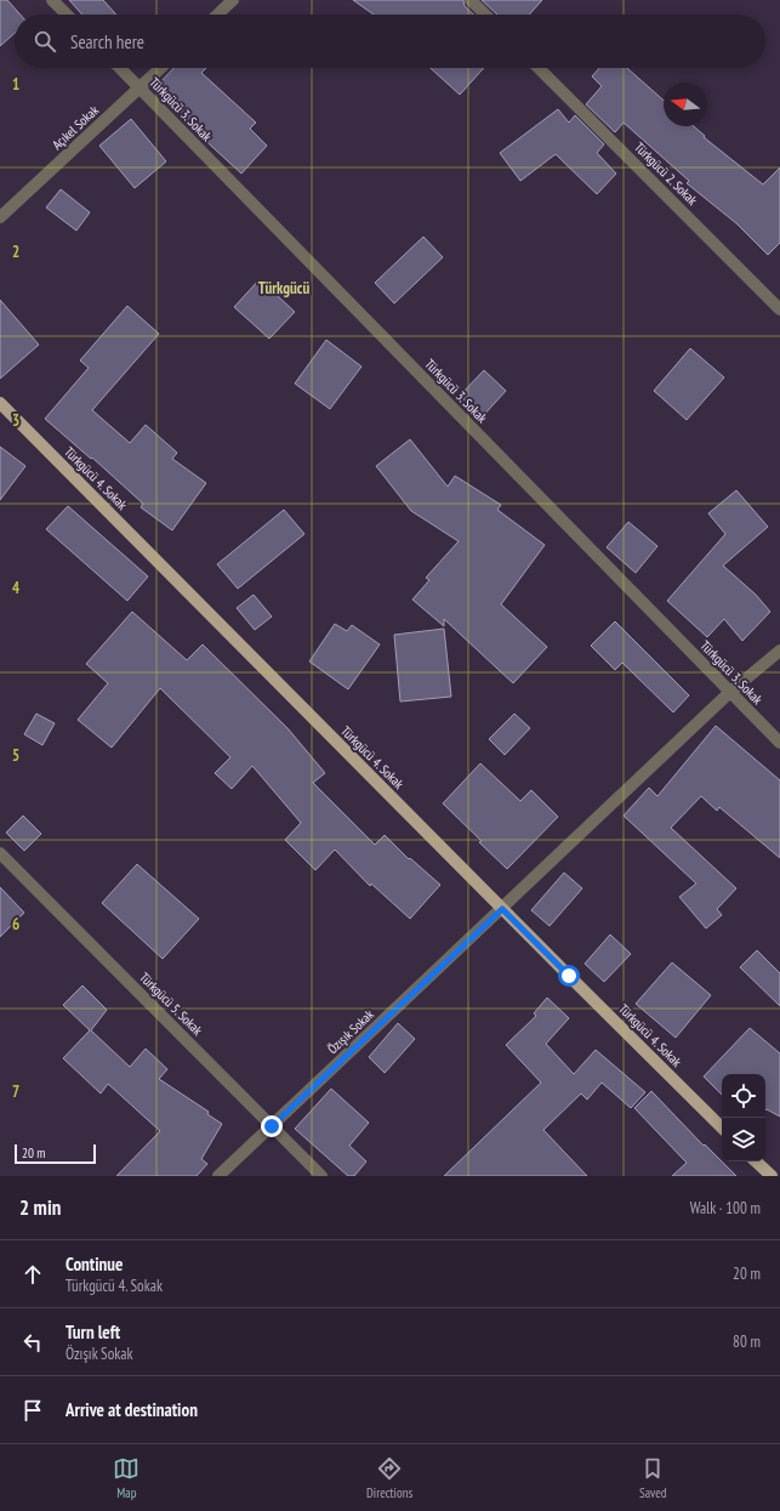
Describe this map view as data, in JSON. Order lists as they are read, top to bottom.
{
  "streets": {
    "main road": ["Türkgücü 4. Sokak"],
    "street": [
      "Türkgücü 3. Sokak",
      "Açıkel Sokak",
      "Türkgücü 2. Sokak",
      "Türkgücü 5. Sokak",
      "Özışık Sokak"
    ]
  },
  "crossings": [
    ["Türkgücü 3. Sokak", "Açıkel Sokak"],
    ["Türkgücü 3. Sokak", "Özışık Sokak"],
    ["Türkgücü 4. Sokak", "Özışık Sokak"],
    ["Türkgücü 5. Sokak", "Özışık Sokak"]
  ],
  "districts": ["Türkgücü"],
  "scale_bar": "20 m",
  "north": "left",
  "page": {
    "search": "Search here",
    "scale": "20 m",
    "heading": ["2 min", "Walk · 100 m"],
    "list": [
      ["Continue", "Türkgücü 4. Sokak", "20 m"],
      ["Turn left", "Özışık Sokak", "80 m"],
      "Arrive at destination"
    ],
    "nav": ["Map", "Directions", "Saved"]
  },
  "grid": {
    "rows": [
      "1",
      "2",
      "3",
      "4",
      "5",
      "6",
      "7"
    ]
  }
}
